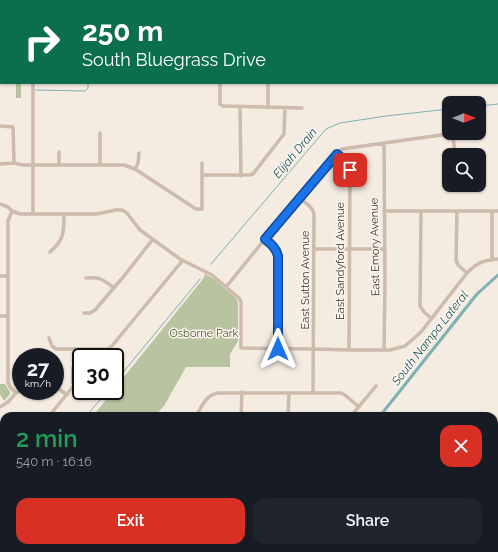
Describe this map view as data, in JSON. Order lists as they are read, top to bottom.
{
  "streets": {
    "street": ["East Emory Avenue", "East Sandyford Avenue", "East Sutton Avenue"]
  },
  "water": ["Elijah Drain", "South Nampa Lateral"],
  "parks": ["Osborne Park"],
  "north": "right",
  "page": {
    "turn": ["250 m", "South Bluegrass Drive"],
    "speed": "27 km/h",
    "limit": "30",
    "heading": ["2 min", "540 m · 16:16"],
    "buttons": ["Exit", "Share"]
  }
}
